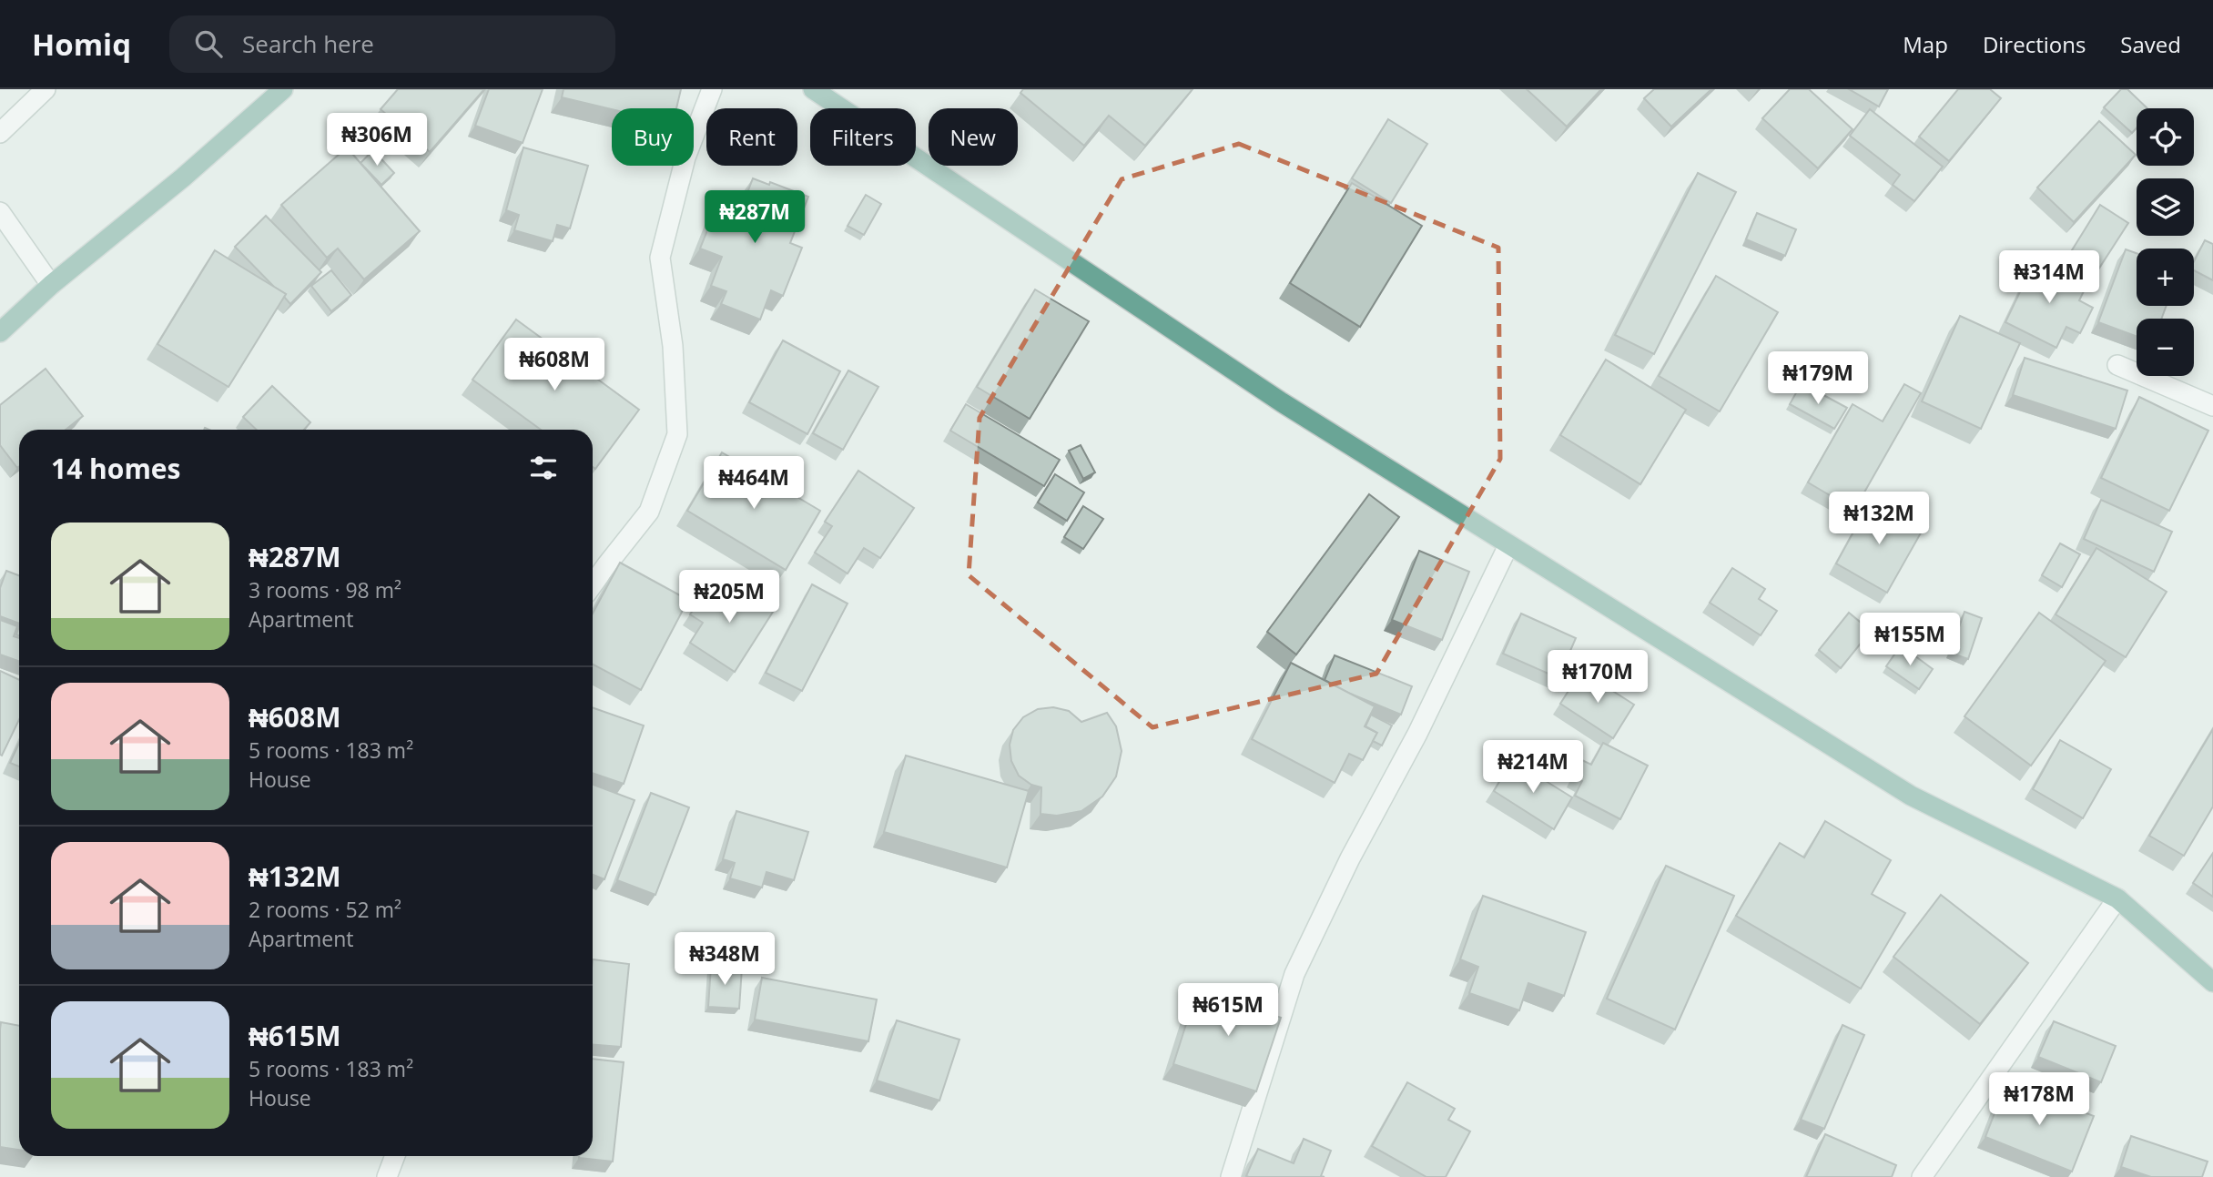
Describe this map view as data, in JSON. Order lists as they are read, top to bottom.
{
  "page": {
    "header": "Homiq",
    "search": "Search here",
    "nav": ["Map", "Directions", "Saved"],
    "map_buttons": ["+", "−"],
    "chip": [
      "Buy",
      "Rent",
      "Filters",
      "New"
    ],
    "price": [
      "₦306M",
      "₦287M",
      "₦314M",
      "₦608M",
      "₦179M",
      "₦464M",
      "₦132M",
      "₦205M",
      "₦155M",
      "₦170M",
      "₦214M",
      "₦348M",
      "₦615M",
      "₦178M"
    ],
    "heading": "14 homes",
    "list": [
      {
        "name": "₦287M",
        "note": "3 rooms · 98 m² · Apartment"
      },
      {
        "name": "₦608M",
        "note": "5 rooms · 183 m² · House"
      },
      {
        "name": "₦132M",
        "note": "2 rooms · 52 m² · Apartment"
      },
      {
        "name": "₦615M",
        "note": "5 rooms · 183 m² · House"
      }
    ]
  }
}
